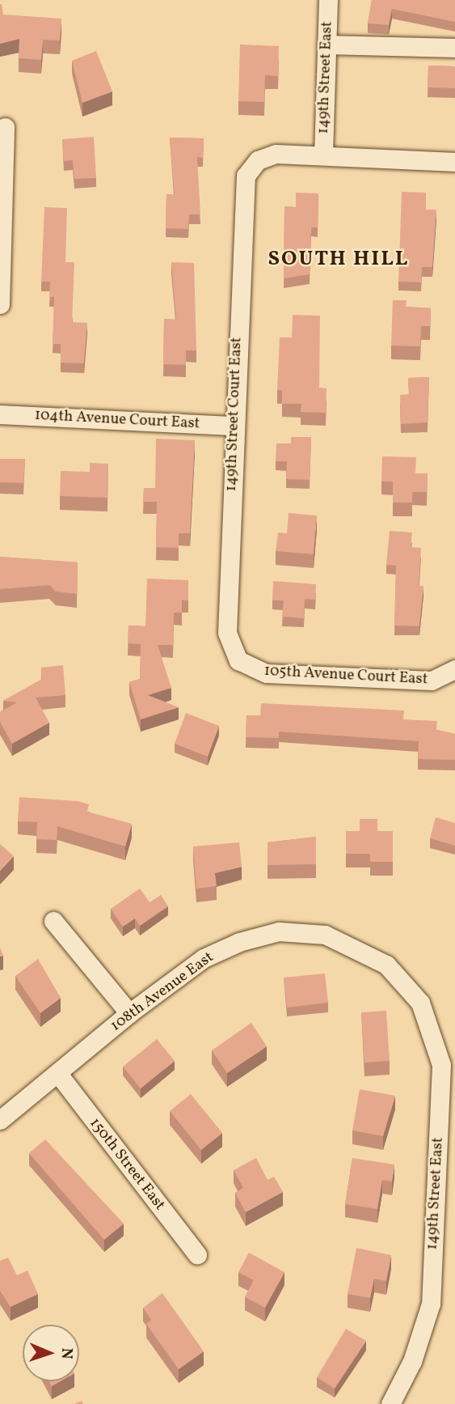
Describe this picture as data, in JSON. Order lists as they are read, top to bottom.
{
  "streets": {
    "street": [
      "149th Street East",
      "149th Street Court East",
      "104th Avenue Court East",
      "105th Avenue Court East",
      "108th Avenue East",
      "150th Street East"
    ]
  },
  "crossings": [
    ["149th Street East", "149th Street Court East"],
    ["149th Street East", "108th Avenue East"],
    ["149th Street Court East", "104th Avenue Court East"],
    ["149th Street Court East", "105th Avenue Court East"],
    ["108th Avenue East", "150th Street East"]
  ],
  "districts": ["SOUTH HILL"],
  "north": "right"
}
